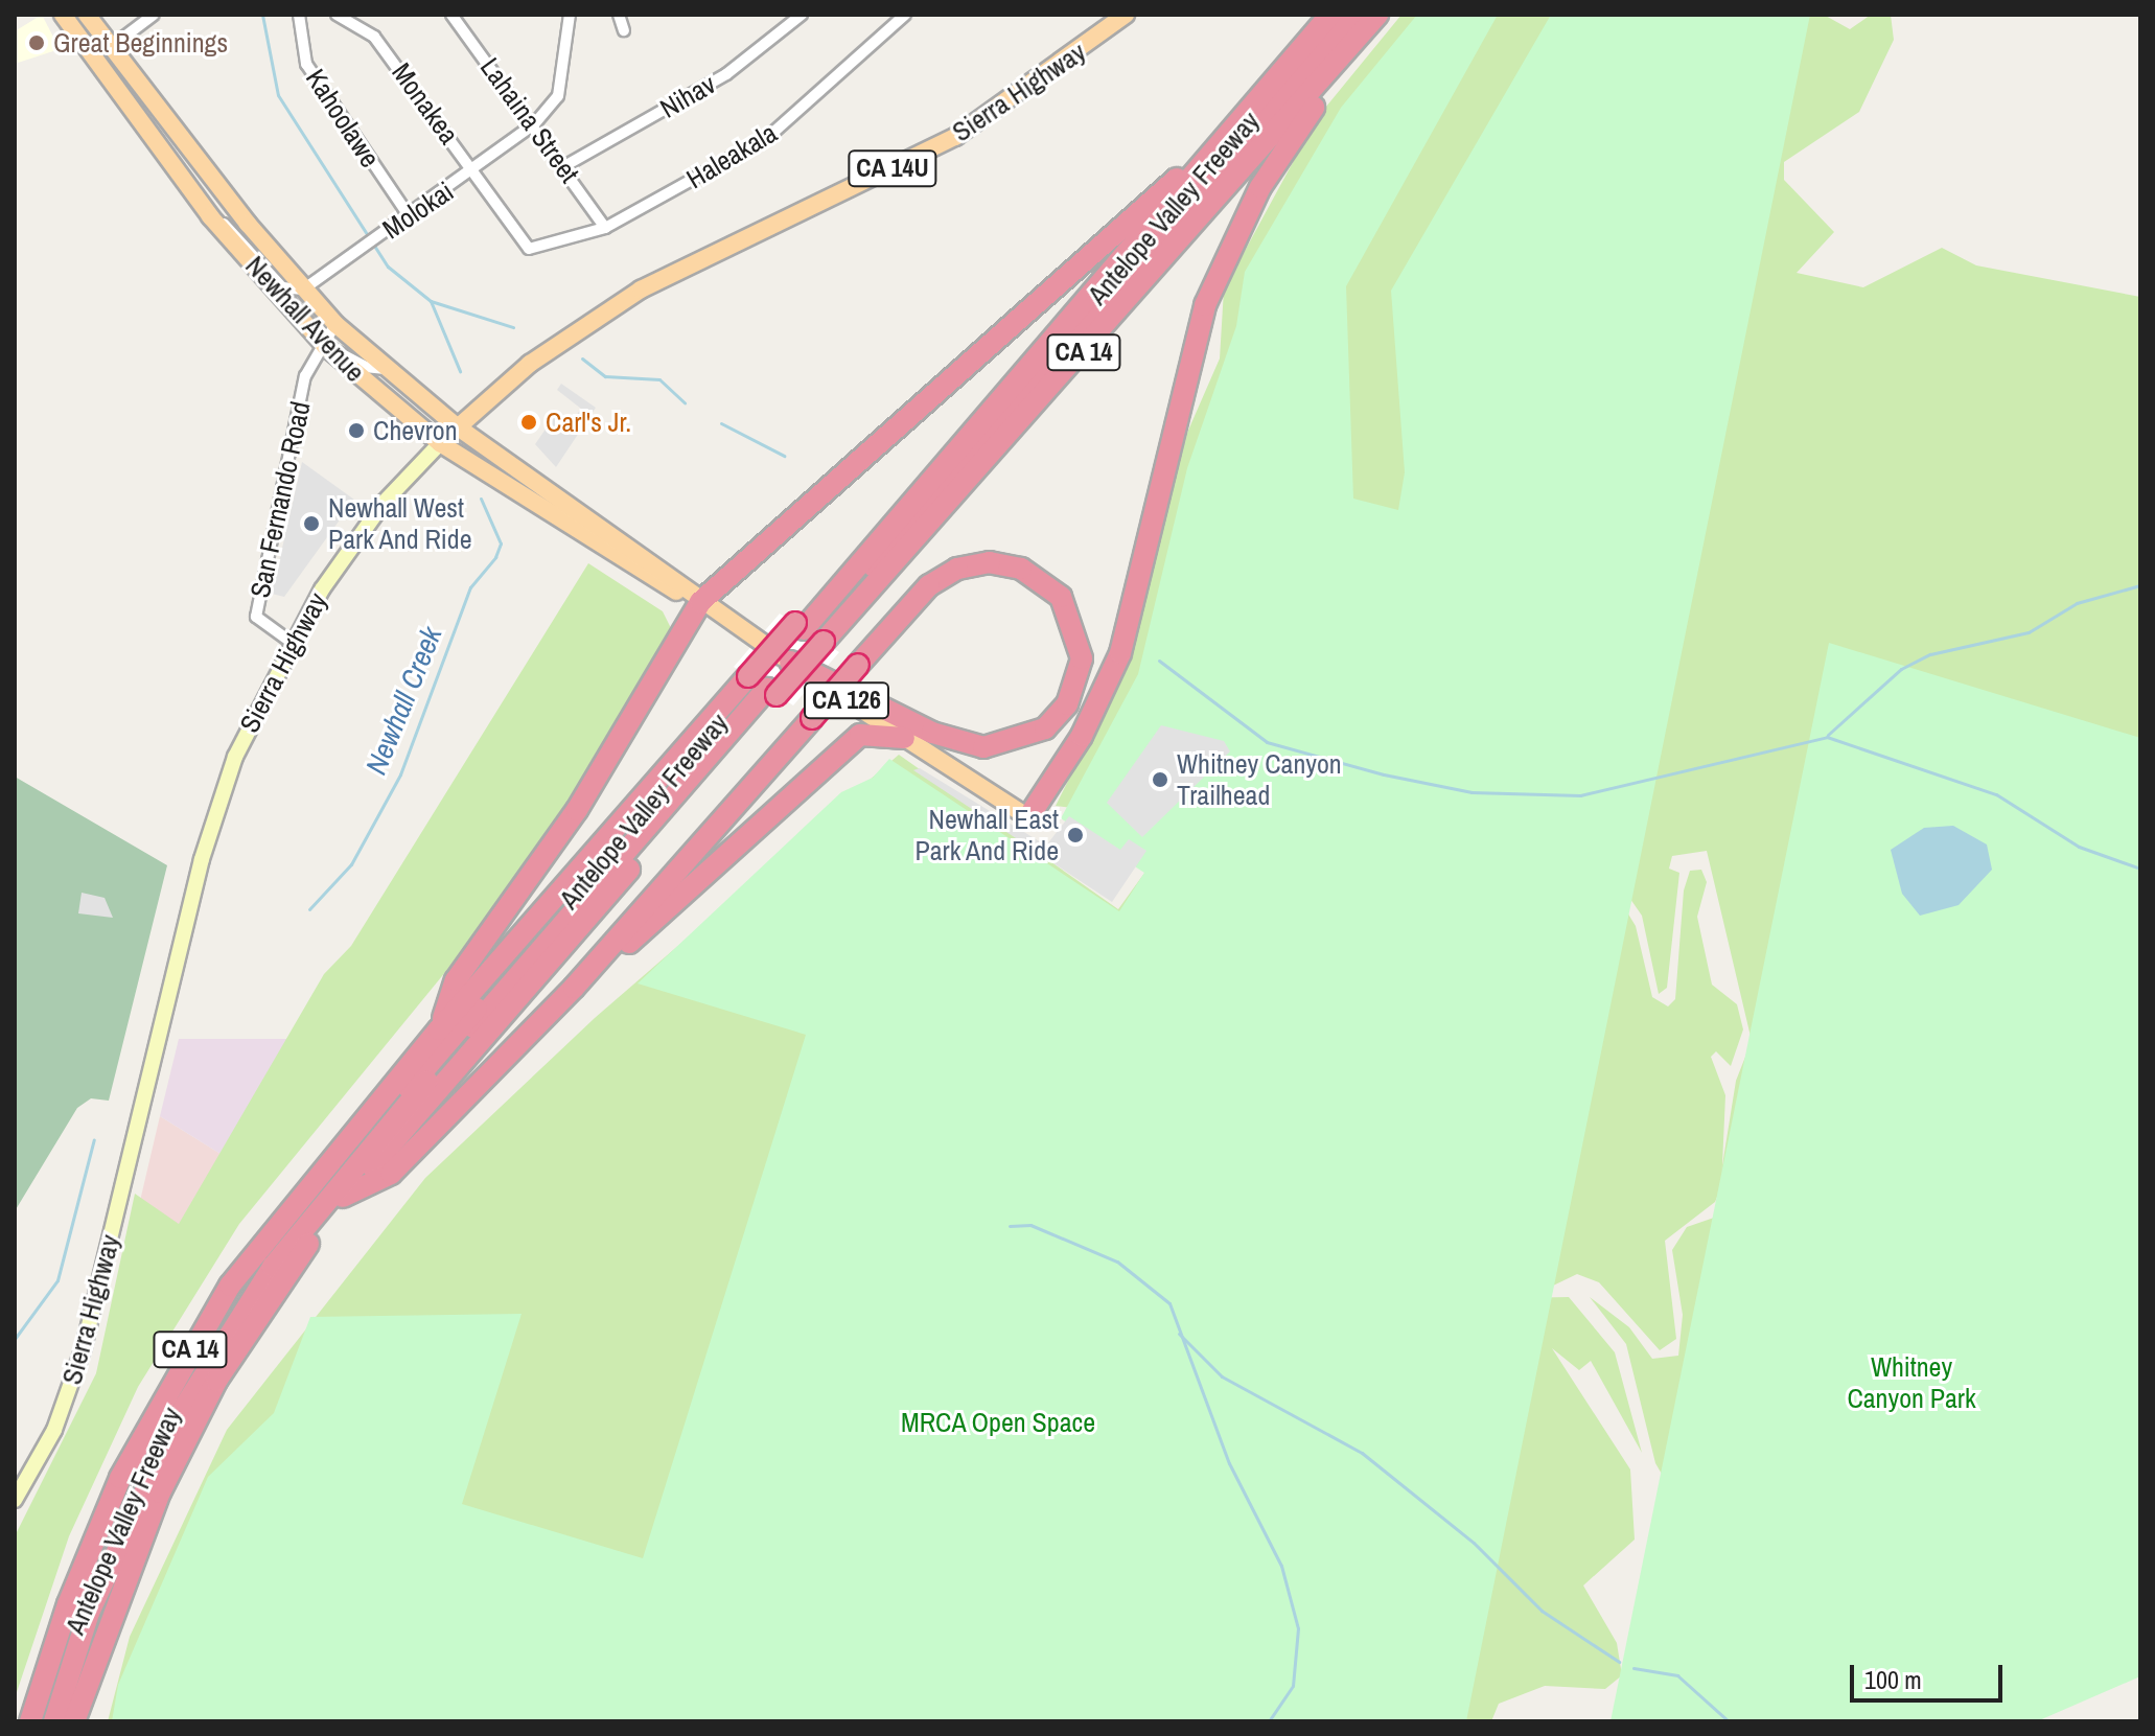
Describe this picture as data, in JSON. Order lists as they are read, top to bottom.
{
  "streets": {
    "highway": ["Antelope Valley Freeway", "CA 14"],
    "main road": [
      "Sierra Highway",
      "CA 14U",
      "Newhall Avenue",
      "CA 126"
    ],
    "street": [
      "Nihav",
      "Monakea",
      "Kahoolawe",
      "Lahaina Street",
      "Haleakala",
      "Molokai",
      "San Fernando Road"
    ]
  },
  "crossings": [
    ["Sierra Highway", "Newhall Avenue"],
    ["Sierra Highway", "San Fernando Road"],
    ["Nihav", "Lahaina Street"],
    ["Monakea", "Haleakala"],
    ["Monakea", "Molokai"],
    ["Kahoolawe", "Molokai"],
    ["Lahaina Street", "Haleakala"],
    ["Lahaina Street", "Molokai"],
    ["Molokai", "Newhall Avenue"],
    ["Newhall Avenue", "San Fernando Road"]
  ],
  "water": ["Newhall Creek"],
  "parks": ["Whitney Canyon Park", "MRCA Open Space"],
  "places": [
    "Great Beginnings",
    "Carl's Jr.",
    "Chevron",
    "Newhall West Park And Ride",
    "Whitney Canyon Trailhead",
    "Newhall East Park And Ride"
  ],
  "scale_bar": "100 m"
}
